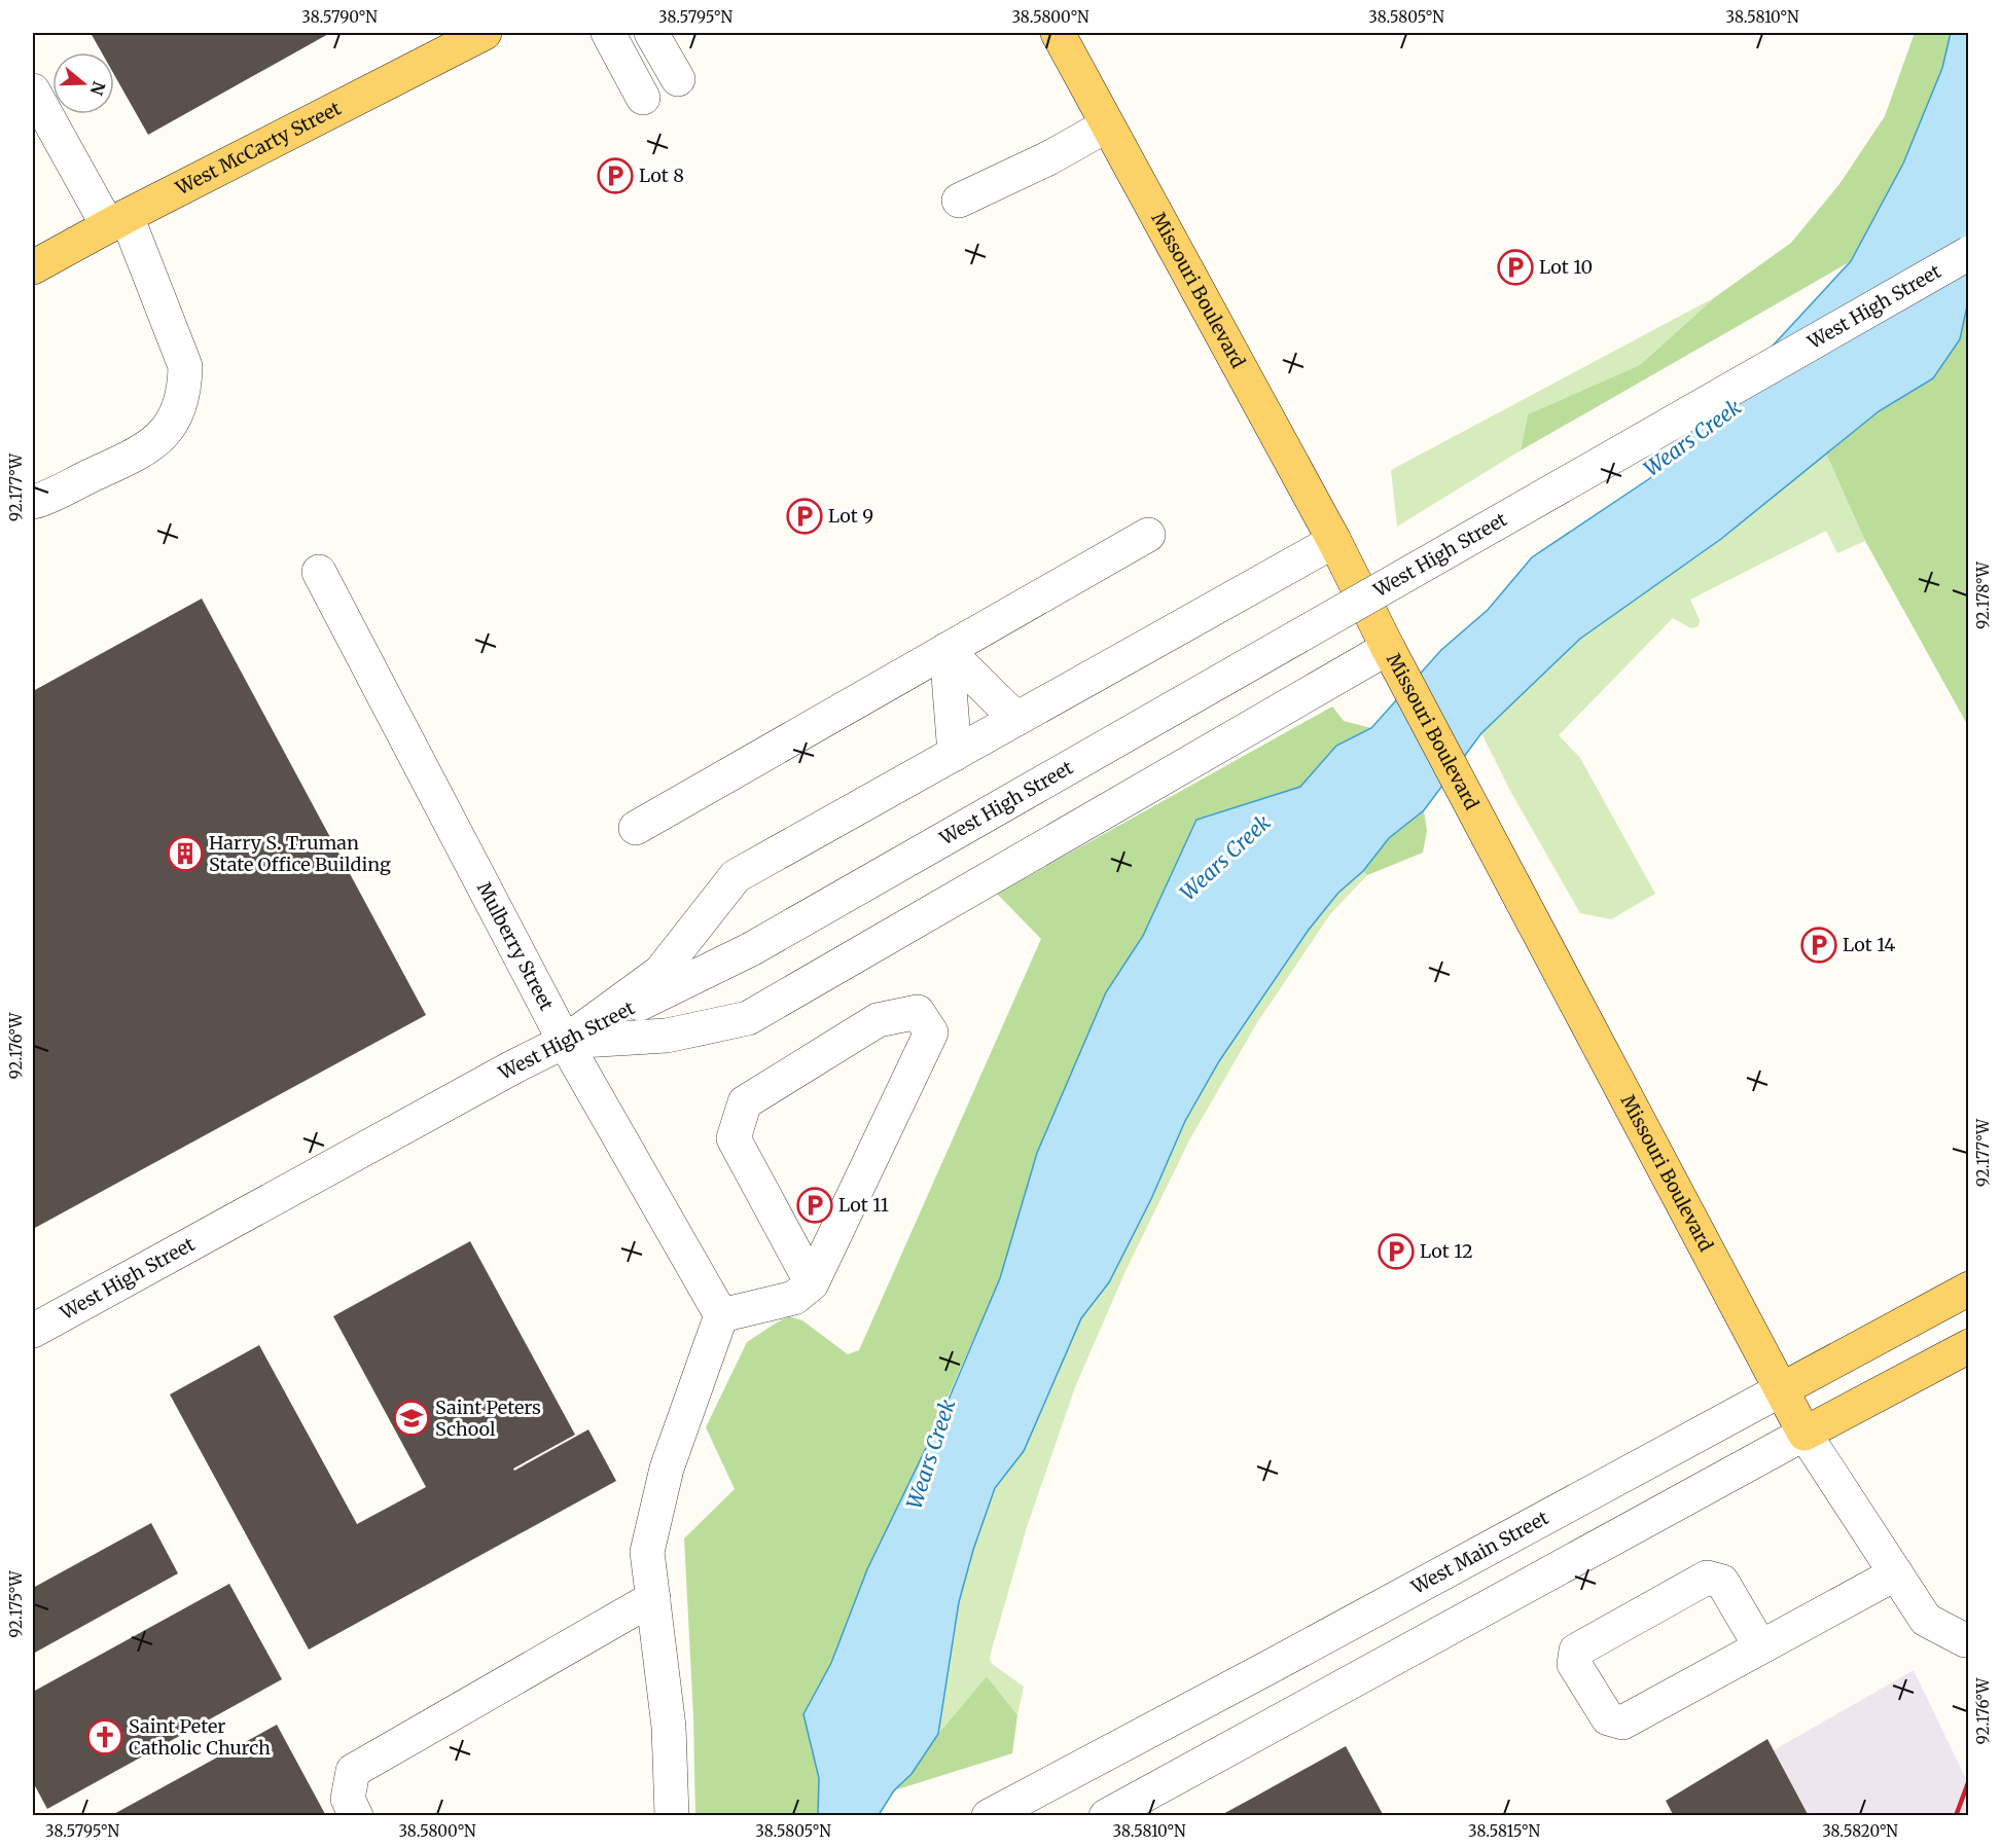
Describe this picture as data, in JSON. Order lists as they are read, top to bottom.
{
  "streets": {
    "main road": ["West McCarty Street", "Missouri Boulevard", "West Main Street"],
    "street": ["West High Street", "Mulberry Street"]
  },
  "crossings": [
    ["Missouri Boulevard", "West Main Street"],
    ["West High Street", "Mulberry Street"]
  ],
  "water": ["Wears Creek"],
  "places": {
    "parking": [
      "Lot 8",
      "Lot 10",
      "Lot 9",
      "Lot 14",
      "Lot 11",
      "Lot 12"
    ],
    "building": ["Harry S. Truman State Office Building"],
    "school or university": ["Saint Peters School"],
    "church": ["Saint Peter Catholic Church"]
  },
  "north": "right",
  "coordinates": [
    "38.5790°N",
    "38.5795°N",
    "38.5800°N",
    "38.5805°N",
    "38.5810°N",
    "92.177°W",
    "92.178°W",
    "92.176°W",
    "92.175°W",
    "38.5815°N",
    "38.5820°N"
  ]
}
